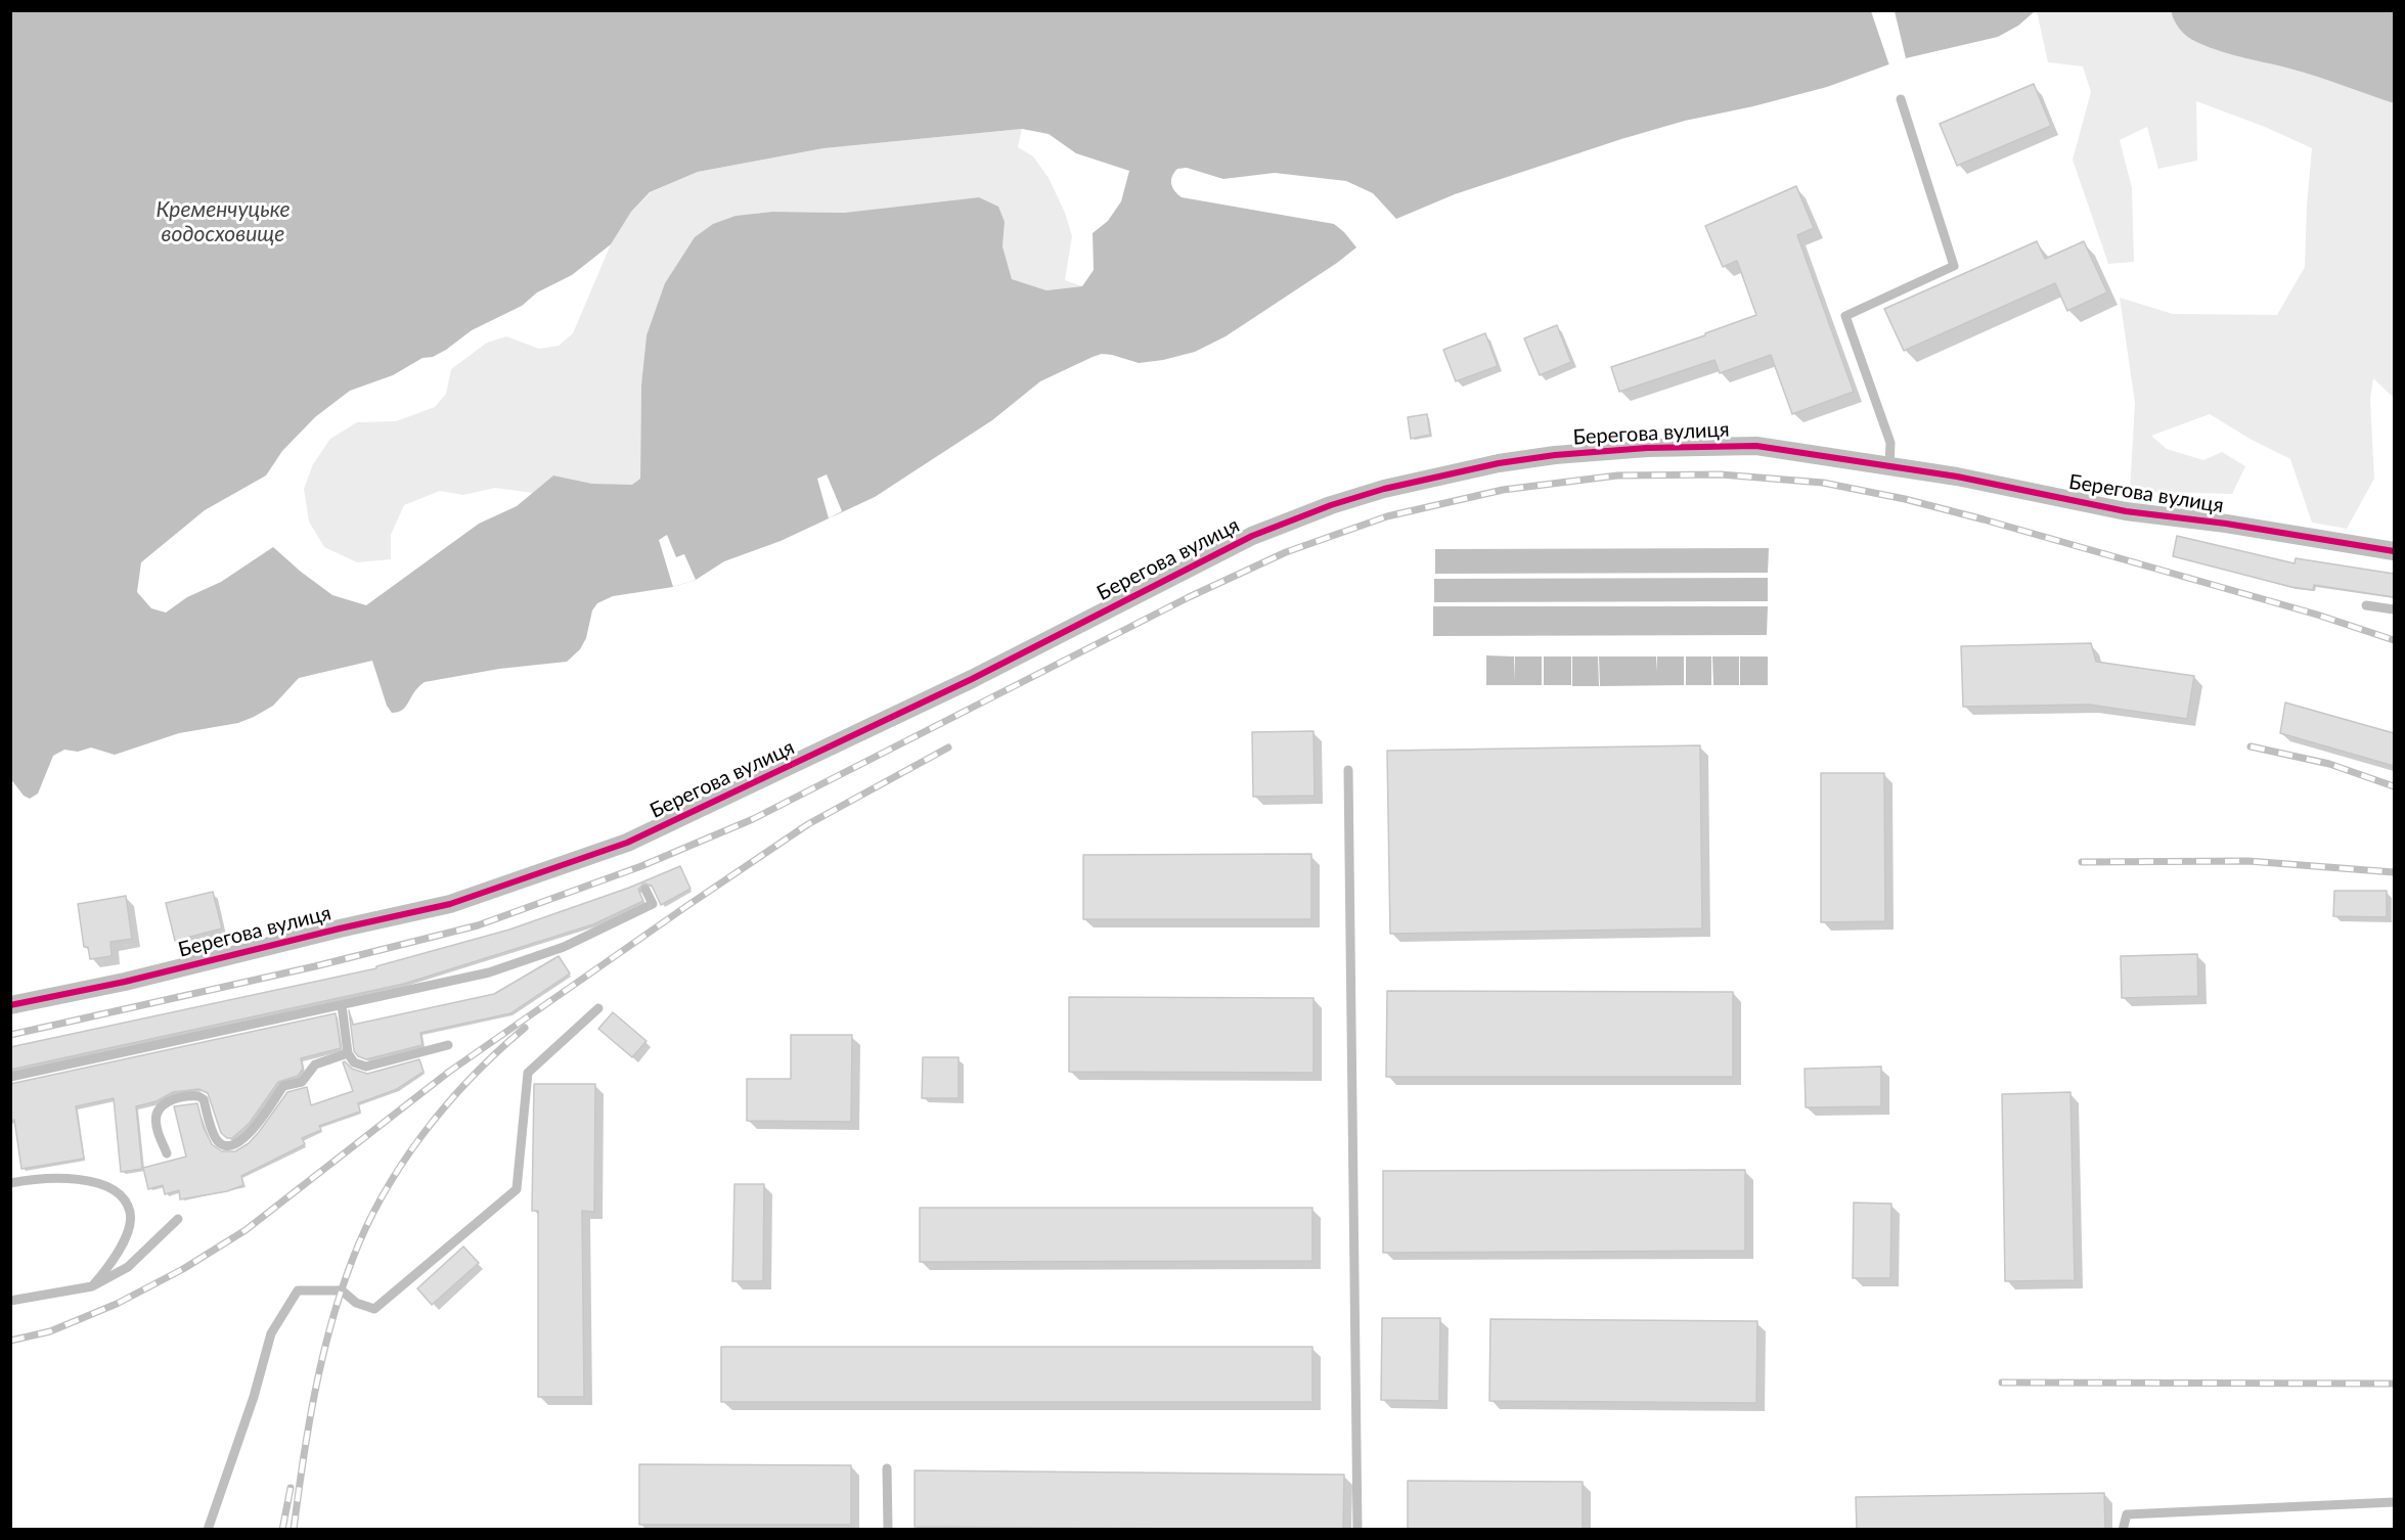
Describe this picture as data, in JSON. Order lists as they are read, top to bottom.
{
  "streets": {
    "street": ["Берегова вулиця"]
  },
  "water": ["Кременчуцьке водосховище"]
}
